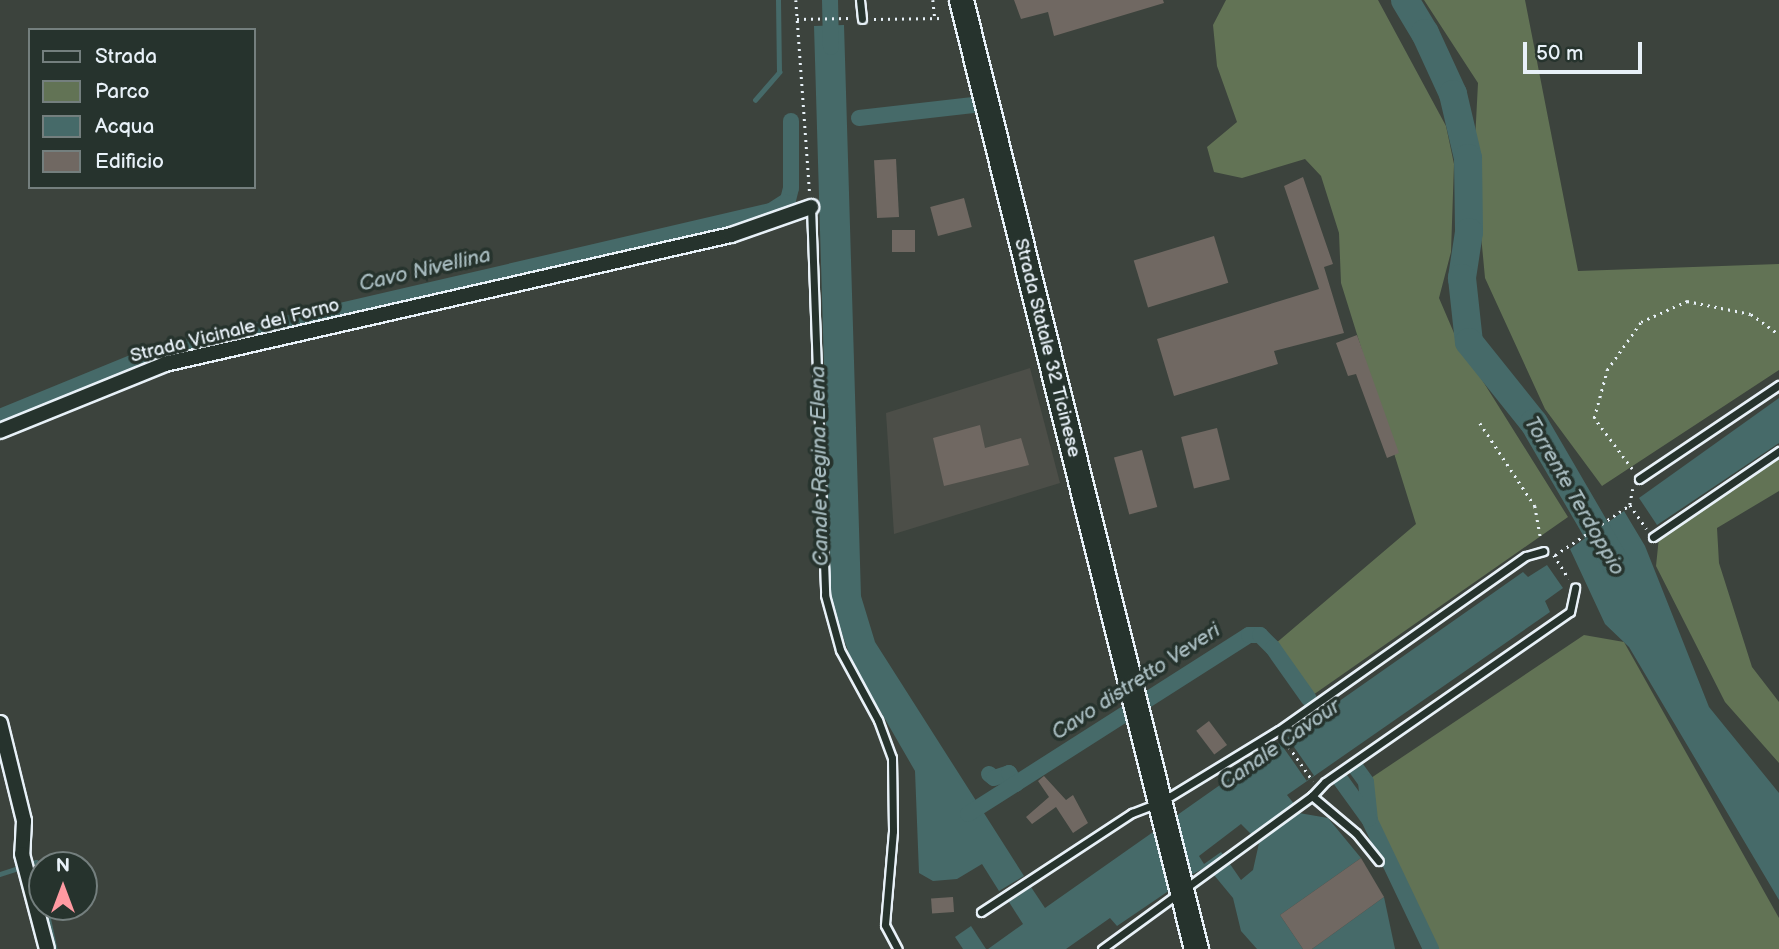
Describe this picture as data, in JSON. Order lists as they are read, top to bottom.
{
  "streets": {
    "main road": ["Strada Statale 32 Ticinese"],
    "street": ["Strada Vicinale del Forno"]
  },
  "water": [
    "Cavo Nivellina",
    "Canale Regina Elena",
    "Torrente Terdoppio",
    "Cavo distretto Veveri",
    "Canale Cavour"
  ],
  "legend": [
    "Strada",
    "Parco",
    "Acqua",
    "Edificio"
  ],
  "scale_bar": "50 m",
  "north": "top"
}
